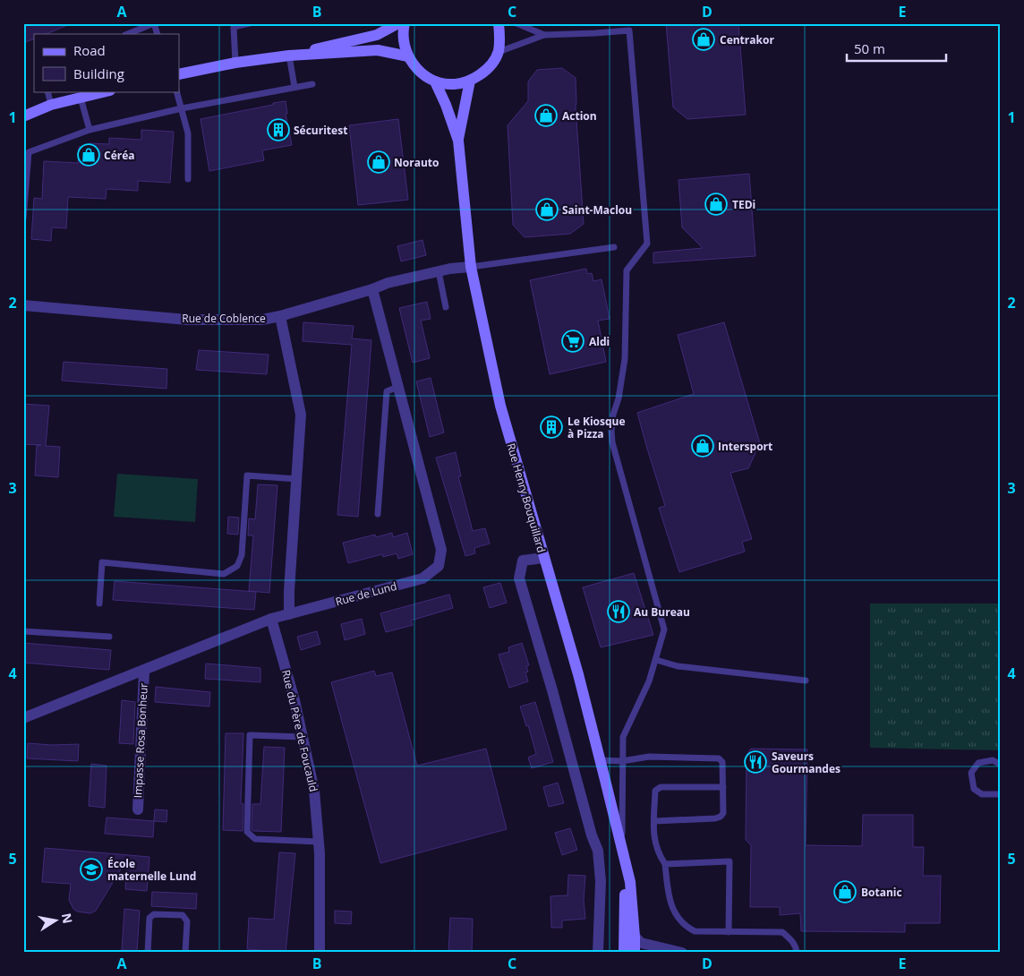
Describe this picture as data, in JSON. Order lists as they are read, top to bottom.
{
  "streets": {
    "main road": ["Rue Henry Bouquillard"],
    "street": [
      "Rue de Coblence",
      "Rue de Lund",
      "Rue du Père de Foucauld",
      "Impasse Rosa Bonheur"
    ]
  },
  "crossings": [
    ["Rue de Coblence", "Rue Henry Bouquillard"],
    ["Rue de Coblence", "Rue de Lund"],
    ["Rue de Lund", "Rue du Père de Foucauld"],
    ["Rue de Lund", "Impasse Rosa Bonheur"]
  ],
  "places": {
    "shop": [
      "Centrakor",
      "Action",
      "Céréa",
      "Norauto",
      "TEDi",
      "Saint-Maclou",
      "Intersport",
      "Botanic"
    ],
    "building": ["Sécuritest", "Le Kiosque à Pizza"],
    "supermarket": ["Aldi"],
    "restaurant": ["Au Bureau", "Saveurs Gourmandes"],
    "school or university": ["École maternelle Lund"]
  },
  "legend": ["Road", "Building"],
  "scale_bar": "50 m",
  "north": "right",
  "grid": {
    "columns": [
      "A",
      "B",
      "C",
      "D",
      "E"
    ],
    "rows": [
      "1",
      "2",
      "3",
      "4",
      "5"
    ]
  }
}
